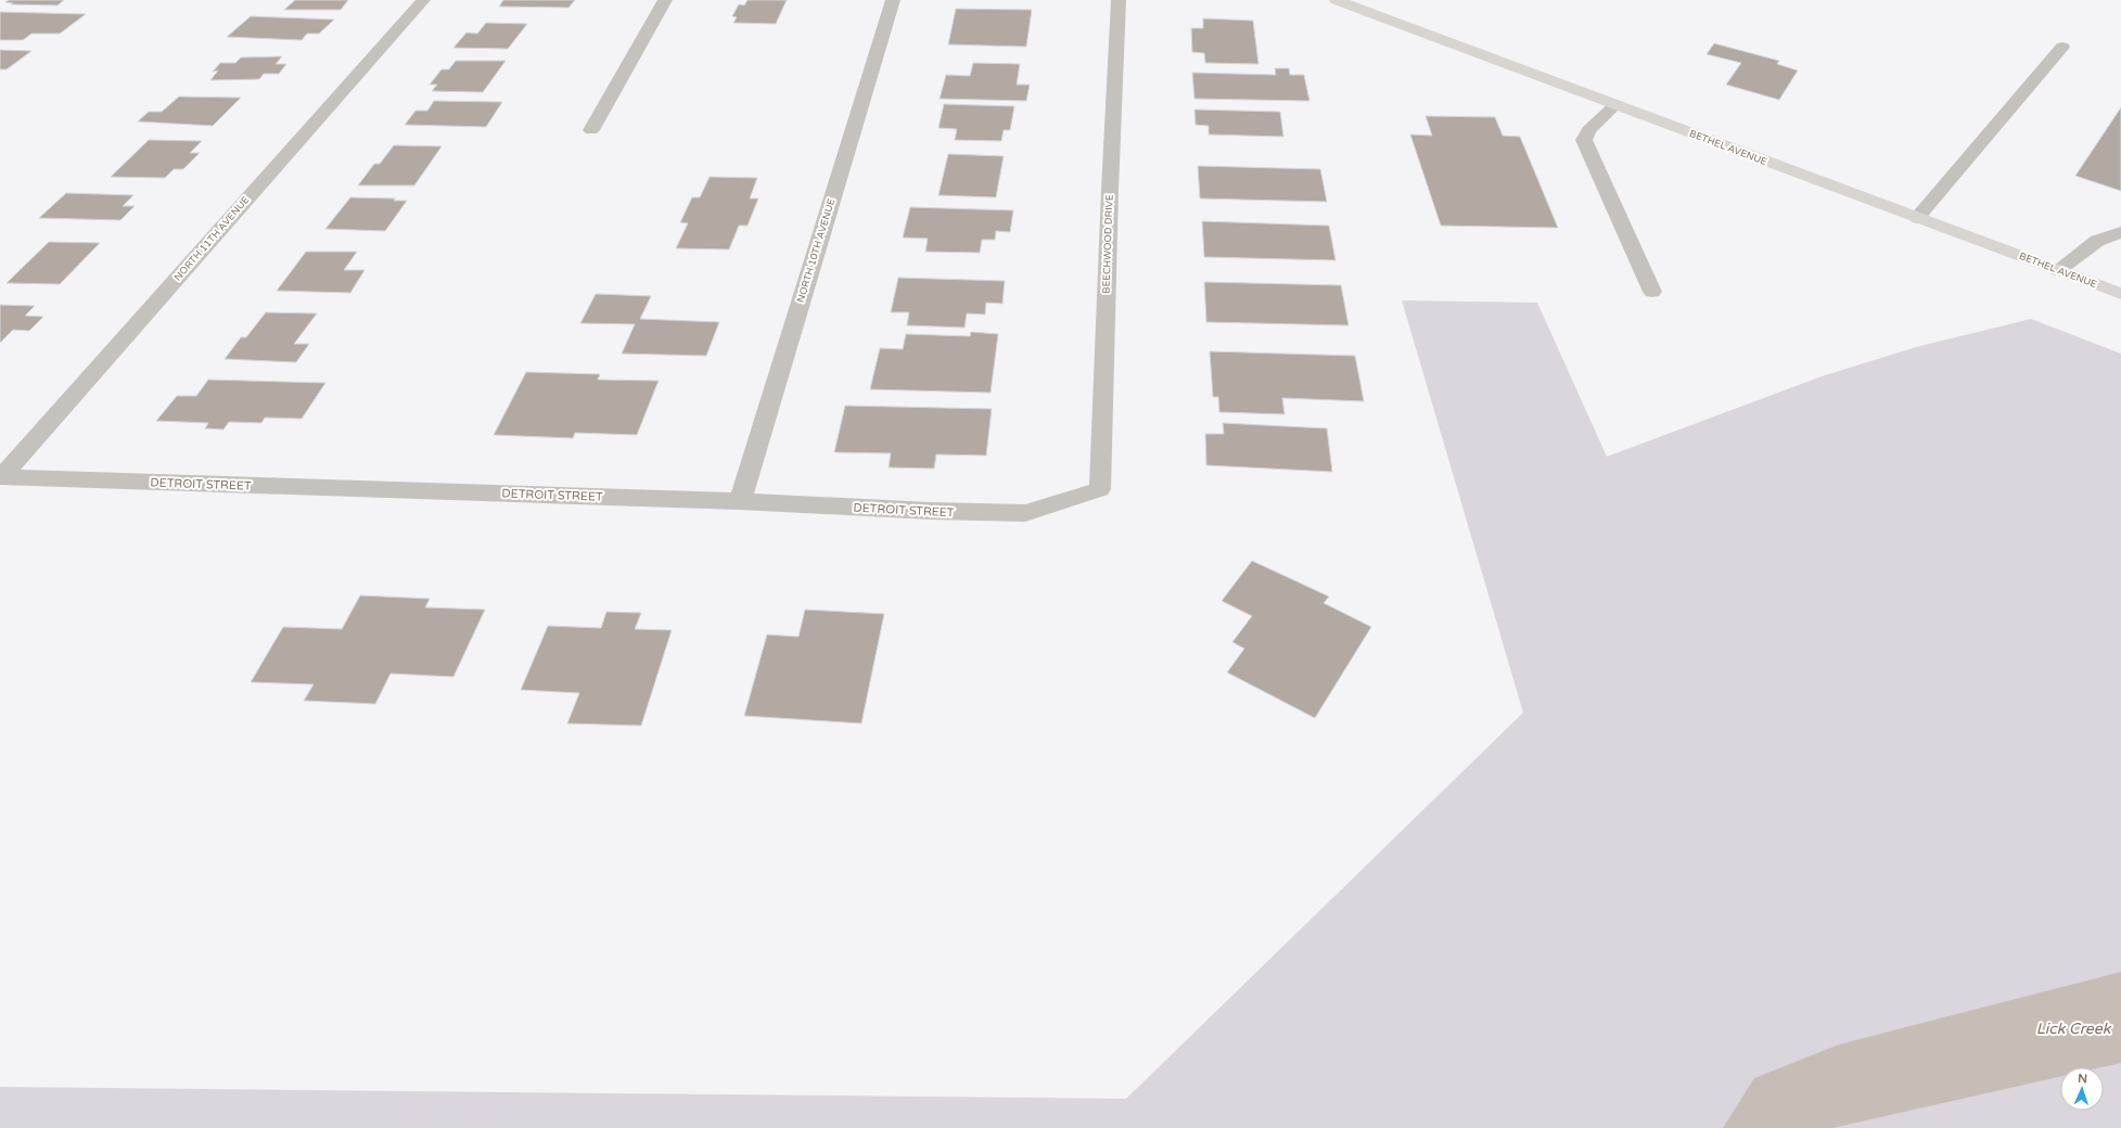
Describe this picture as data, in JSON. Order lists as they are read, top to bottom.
{
  "streets": {
    "street": [
      "BETHEL AVENUE",
      "NORTH 11TH AVENUE",
      "BEECHWOOD DRIVE",
      "NORTH 10TH AVENUE",
      "DETROIT STREET"
    ]
  },
  "crossings": [
    ["NORTH 11TH AVENUE", "DETROIT STREET"],
    ["BEECHWOOD DRIVE", "DETROIT STREET"],
    ["NORTH 10TH AVENUE", "DETROIT STREET"]
  ],
  "water": ["Lick Creek"],
  "north": "top"
}
